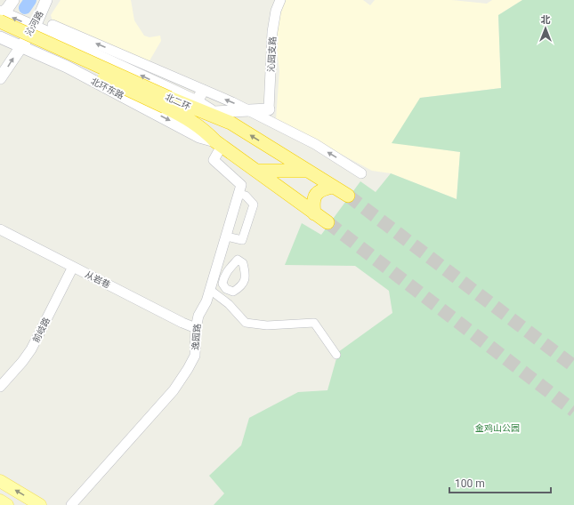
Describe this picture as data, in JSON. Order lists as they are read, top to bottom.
{
  "streets": {
    "highway": ["北二环"],
    "main road": ["沁河路", "北环东路"],
    "street": [
      "沁园支路",
      "从岩巷",
      "前岐路",
      "逸园路"
    ]
  },
  "crossings": [
    ["沁河路", "北环东路"],
    ["北环东路", "北二环"],
    ["从岩巷", "前岐路"],
    ["从岩巷", "逸园路"]
  ],
  "one_way": ["沁河路"],
  "parks": ["金鸡山公园"],
  "scale_bar": "100 m",
  "north": "top"
}
